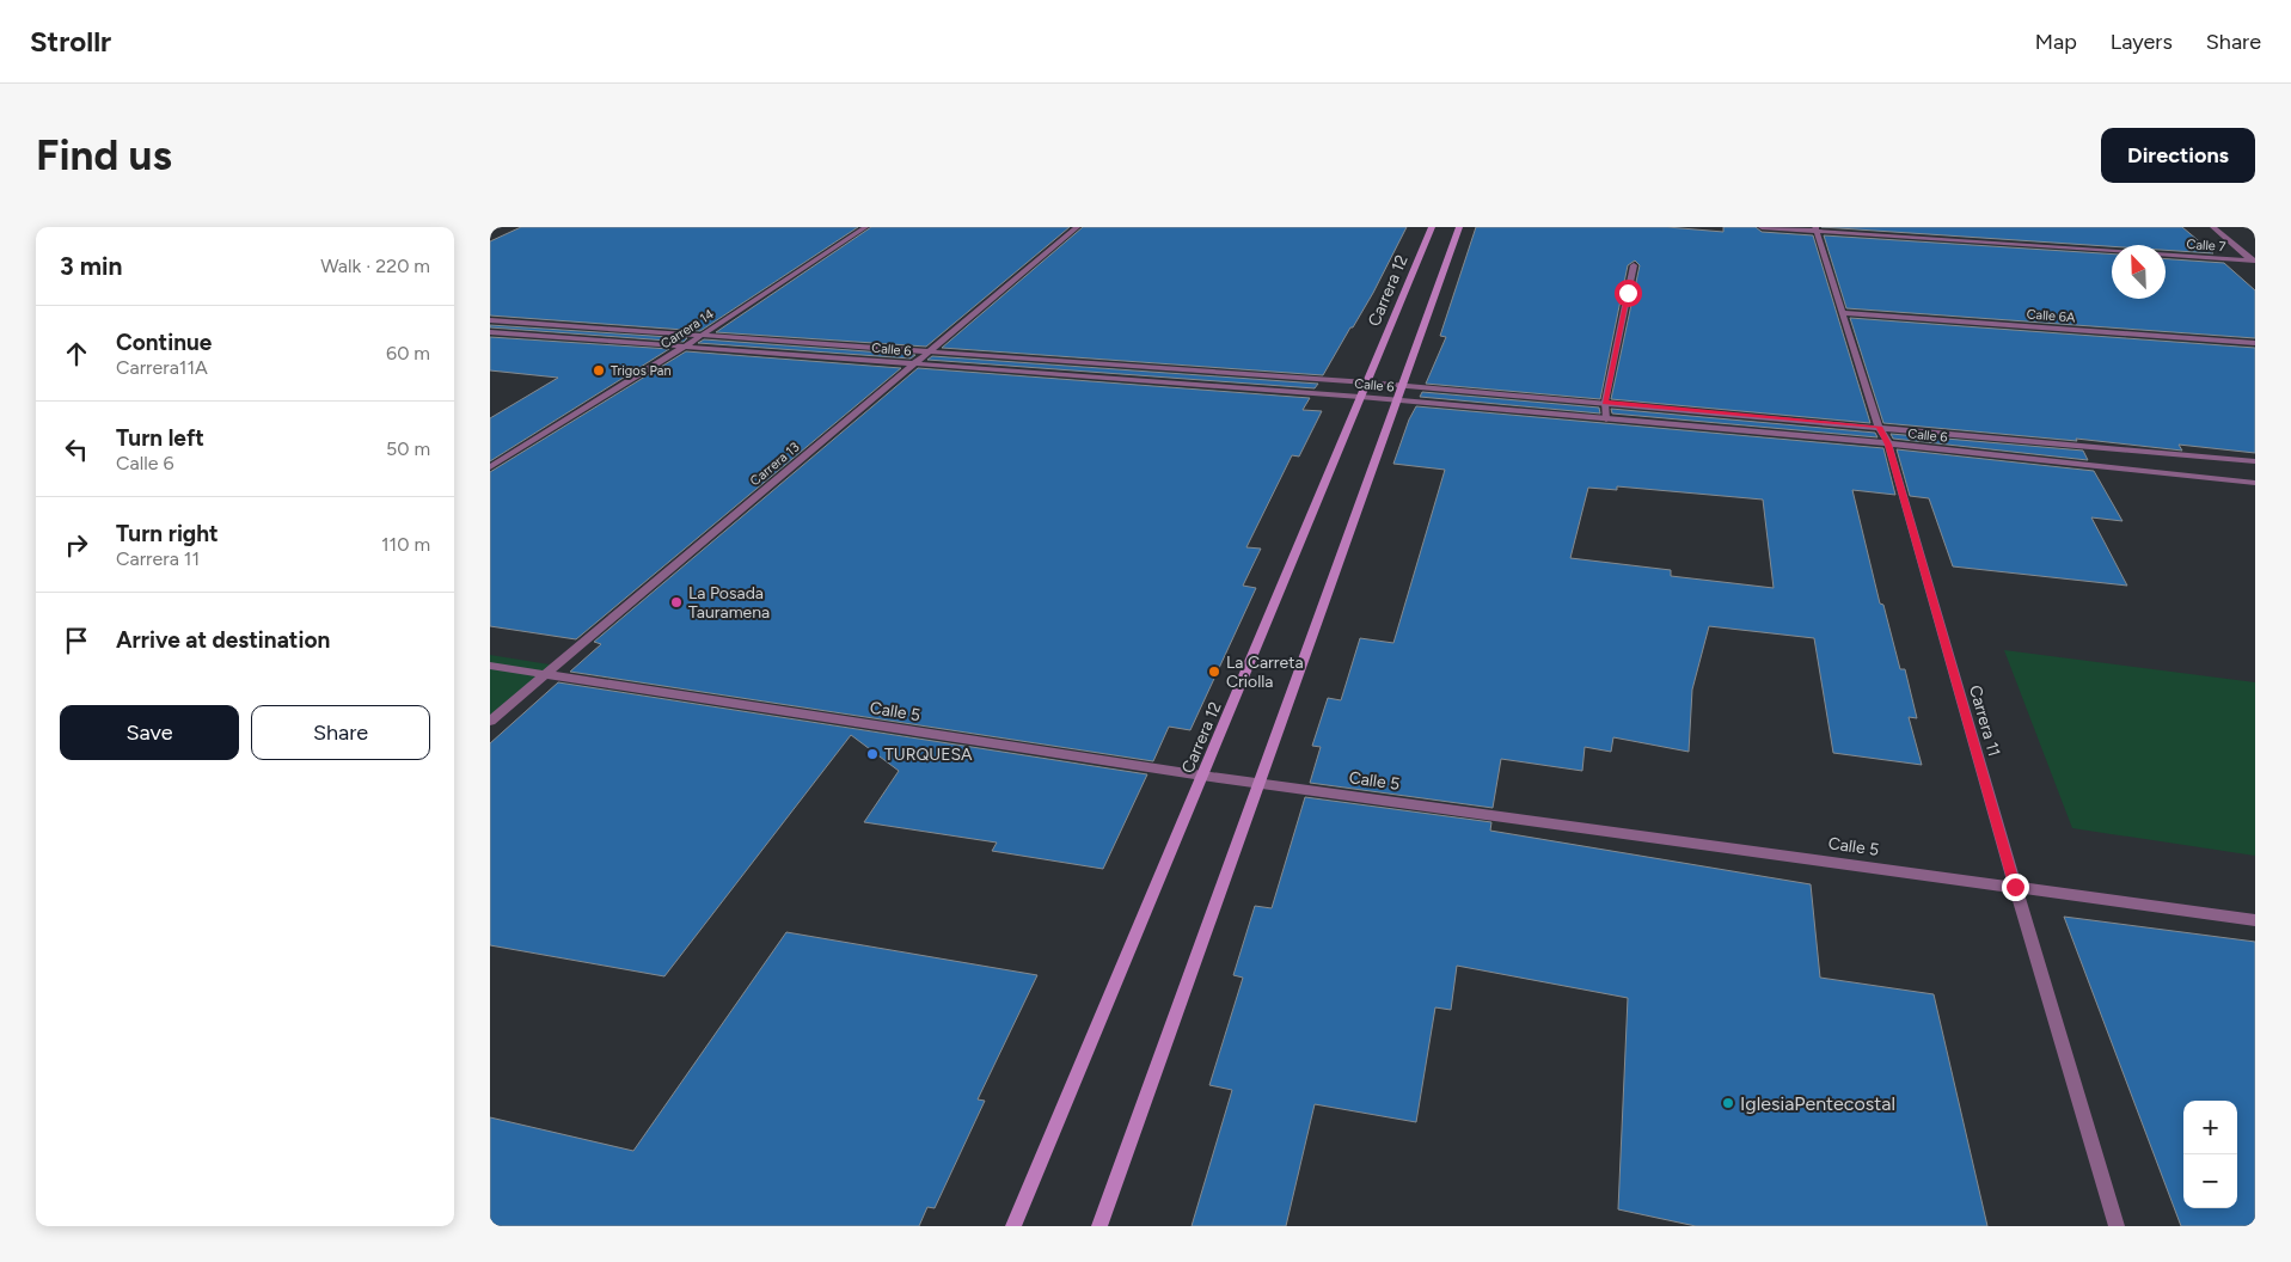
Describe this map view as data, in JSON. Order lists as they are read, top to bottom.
{
  "streets": {
    "street": [
      "Calle 7",
      "Carrera 12",
      "Calle 6A",
      "Carrera 14",
      "Calle 6",
      "Carrera 13",
      "Calle 5",
      "Carrera 11"
    ]
  },
  "crossings": [
    ["Calle 7", "Carrera 11"],
    ["Carrera 12", "Calle 6"],
    ["Carrera 12", "Calle 5"],
    ["Calle 6A", "Carrera 11"],
    ["Carrera 14", "Calle 6"],
    ["Calle 6", "Carrera 13"],
    ["Calle 6", "Carrera 11"],
    ["Carrera 13", "Calle 5"],
    ["Calle 5", "Carrera 11"]
  ],
  "places": [
    "Trigos Pan",
    "La Posada Tauramena",
    "La Carreta Criolla",
    "TURQUESA",
    "IglesiaPentecostal"
  ],
  "north": "top left",
  "page": {
    "header": "Strollr",
    "nav": ["Map", "Layers", "Share"],
    "buttons": [
      "Directions",
      ["Save", "Share"]
    ],
    "title": "Find us",
    "heading": ["3 min", "Walk · 220 m"],
    "list": [
      ["Continue", "Carrera11A", "60 m"],
      ["Turn left", "Calle 6", "50 m"],
      ["Turn right", "Carrera 11", "110 m"],
      "Arrive at destination"
    ],
    "map_buttons": ["+", "−"]
  }
}
